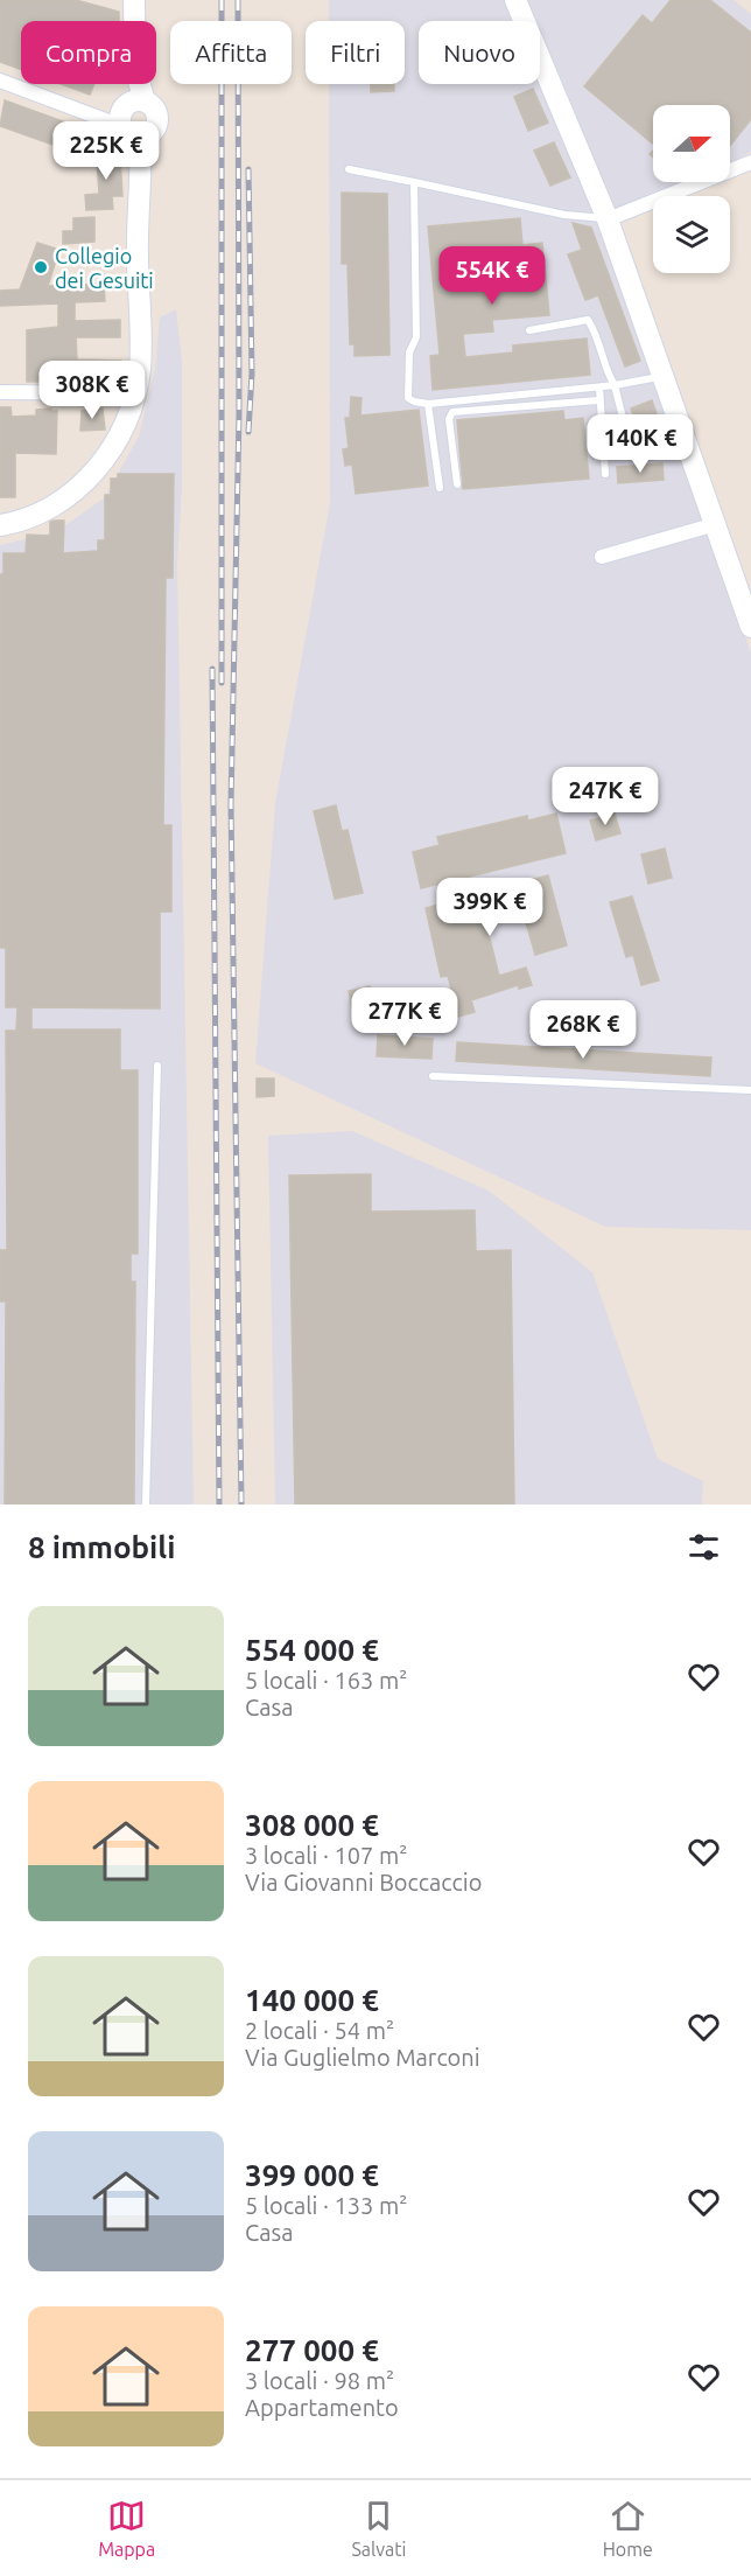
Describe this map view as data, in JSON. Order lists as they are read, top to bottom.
{
  "places": ["Collegio dei Gesuiti"],
  "north": "right",
  "page": {
    "chip": [
      "Compra",
      "Affitta",
      "Filtri",
      "Nuovo"
    ],
    "price": [
      "225K €",
      "554K €",
      "308K €",
      "140K €",
      "247K €",
      "399K €",
      "277K €",
      "268K €"
    ],
    "heading": "8 immobili",
    "list": [
      {
        "name": "554 000 €",
        "note": "5 locali · 163 m² · Casa"
      },
      {
        "name": "308 000 €",
        "note": "3 locali · 107 m² · Via Giovanni Boccaccio"
      },
      {
        "name": "140 000 €",
        "note": "2 locali · 54 m² · Via Guglielmo Marconi"
      },
      {
        "name": "399 000 €",
        "note": "5 locali · 133 m² · Casa"
      },
      {
        "name": "277 000 €",
        "note": "3 locali · 98 m² · Appartamento"
      }
    ],
    "tabs": ["Mappa", "Salvati", "Home"]
  }
}
